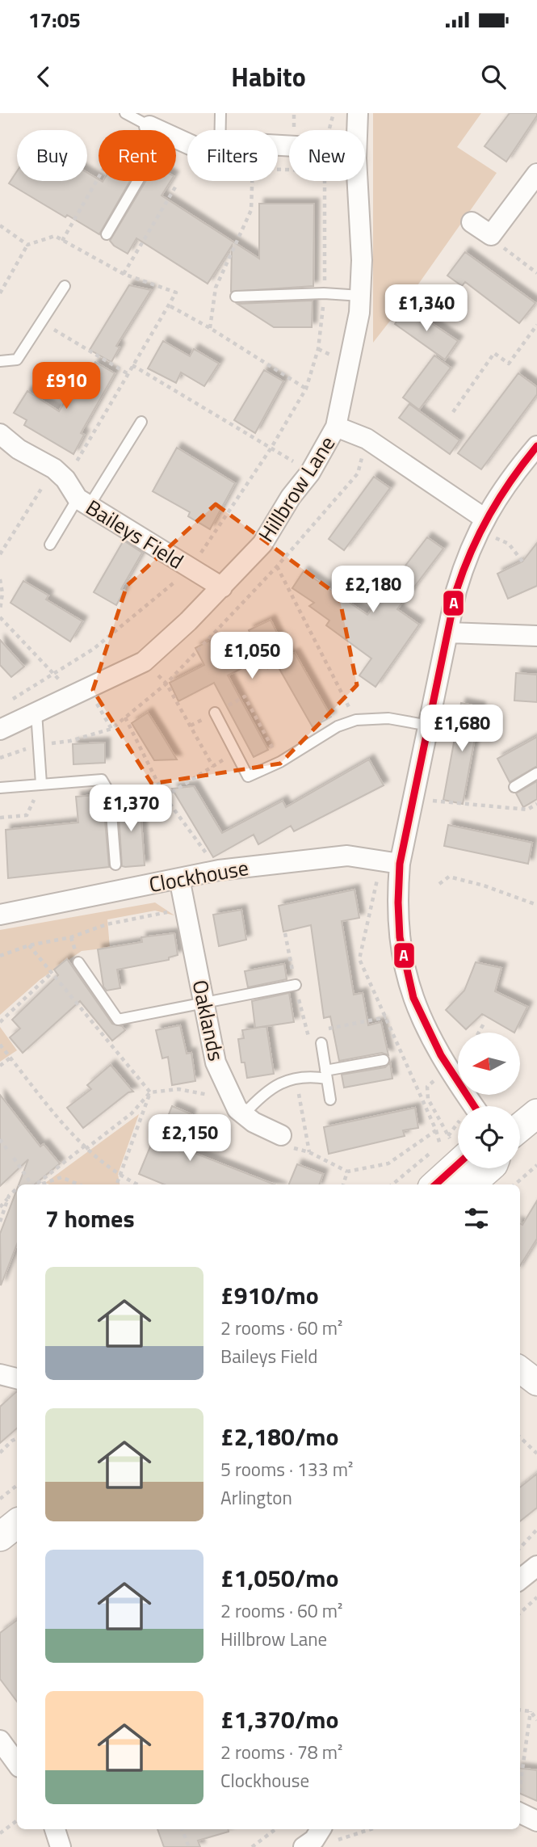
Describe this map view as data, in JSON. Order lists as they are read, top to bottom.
{
  "streets": {
    "street": [
      "Hillbrow Lane",
      "Baileys Field",
      "Clockhouse",
      "Oaklands"
    ]
  },
  "crossings": [
    ["Hillbrow Lane", "Baileys Field"],
    ["Clockhouse", "Oaklands"]
  ],
  "lines": ["transit line A"],
  "north": "left",
  "page": {
    "status": "17:05",
    "header": "Habito",
    "chip": [
      "Buy",
      "Rent",
      "Filters",
      "New"
    ],
    "price": [
      "£1,340",
      "£910",
      "£2,180",
      "£1,050",
      "£1,680",
      "£1,370",
      "£2,150"
    ],
    "heading": "7 homes",
    "list": [
      {
        "name": "£910/mo",
        "note": "2 rooms · 60 m² · Baileys Field"
      },
      {
        "name": "£2,180/mo",
        "note": "5 rooms · 133 m² · Arlington"
      },
      {
        "name": "£1,050/mo",
        "note": "2 rooms · 60 m² · Hillbrow Lane"
      },
      {
        "name": "£1,370/mo",
        "note": "2 rooms · 78 m² · Clockhouse"
      }
    ]
  }
}
